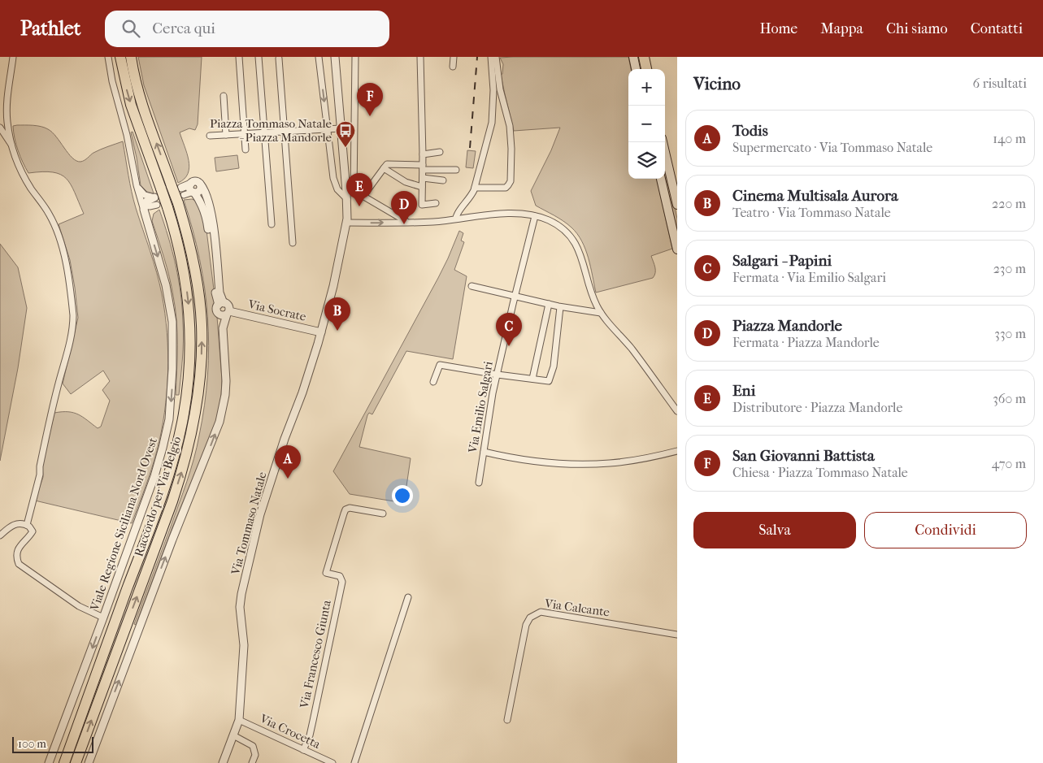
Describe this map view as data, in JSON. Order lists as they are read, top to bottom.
{
  "streets": {
    "highway": ["Raccordo per Via Belgio"],
    "street": [
      "Via Socrate",
      "Via Emilio Salgari",
      "Via Tommaso Natale",
      "Viale Regione Siciliana Nord Ovest",
      "Via Calcante",
      "Via Francesco Giunta",
      "Via Crocetta"
    ]
  },
  "crossings": [
    ["Via Socrate", "Via Tommaso Natale"],
    ["Via Tommaso Natale", "Via Crocetta"],
    ["Via Francesco Giunta", "Via Crocetta"]
  ],
  "places": {
    "bus stop": ["Piazza Tommaso Natale - Piazza Mandorle"]
  },
  "scale_bar": "100 m",
  "page": {
    "header": "Pathlet",
    "search": "Cerca qui",
    "nav": [
      "Home",
      "Mappa",
      "Chi siamo",
      "Contatti"
    ],
    "heading": ["Vicino", "6 risultati"],
    "map_buttons": ["+", "−"],
    "pins": [
      "F",
      "E",
      "D",
      "B",
      "C",
      "A"
    ],
    "list": [
      {
        "mark": "A",
        "name": "Todis",
        "note": "Supermercato · Via Tommaso Natale",
        "value": "140 m"
      },
      {
        "mark": "B",
        "name": "Cinema Multisala Aurora",
        "note": "Teatro · Via Tommaso Natale",
        "value": "220 m"
      },
      {
        "mark": "C",
        "name": "Salgari - Papini",
        "note": "Fermata · Via Emilio Salgari",
        "value": "230 m"
      },
      {
        "mark": "D",
        "name": "Piazza Mandorle",
        "note": "Fermata · Piazza Mandorle",
        "value": "330 m"
      },
      {
        "mark": "E",
        "name": "Eni",
        "note": "Distributore · Piazza Mandorle",
        "value": "360 m"
      },
      {
        "mark": "F",
        "name": "San Giovanni Battista",
        "note": "Chiesa · Piazza Tommaso Natale",
        "value": "470 m"
      }
    ],
    "buttons": ["Salva", "Condividi"],
    "scale": "100 m"
  }
}
